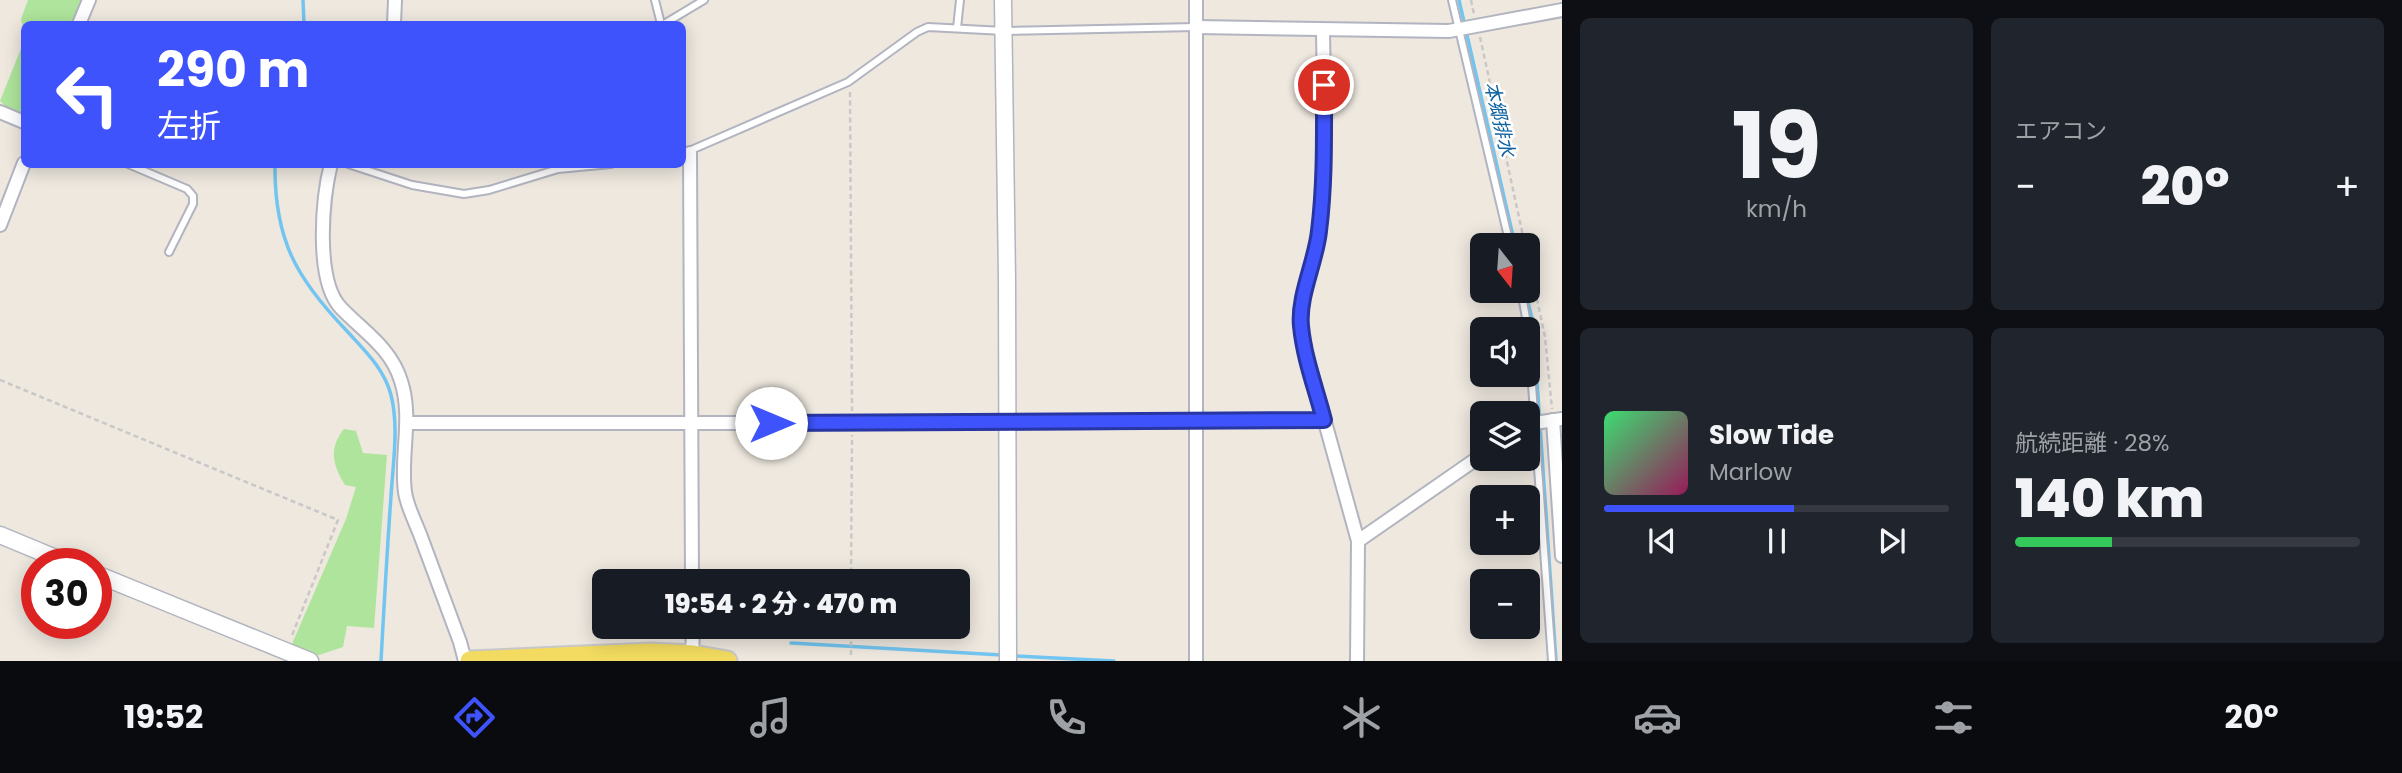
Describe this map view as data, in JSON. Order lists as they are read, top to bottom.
{
  "water": ["本郷排水"],
  "north": "bottom",
  "page": {
    "tile": [
      ["19", "km/h"],
      "エアコン",
      ["航続距離 · 28%", "140 km"]
    ],
    "turn": ["290 m", "左折"],
    "heat": ["−", "20°", "+"],
    "map_buttons": ["+", "−"],
    "song": ["Slow Tide", "Marlow"],
    "limit": "30",
    "trip": "19:54 · 2 分 · 470 m",
    "tabs": ["19:52", "20°"]
  }
}
